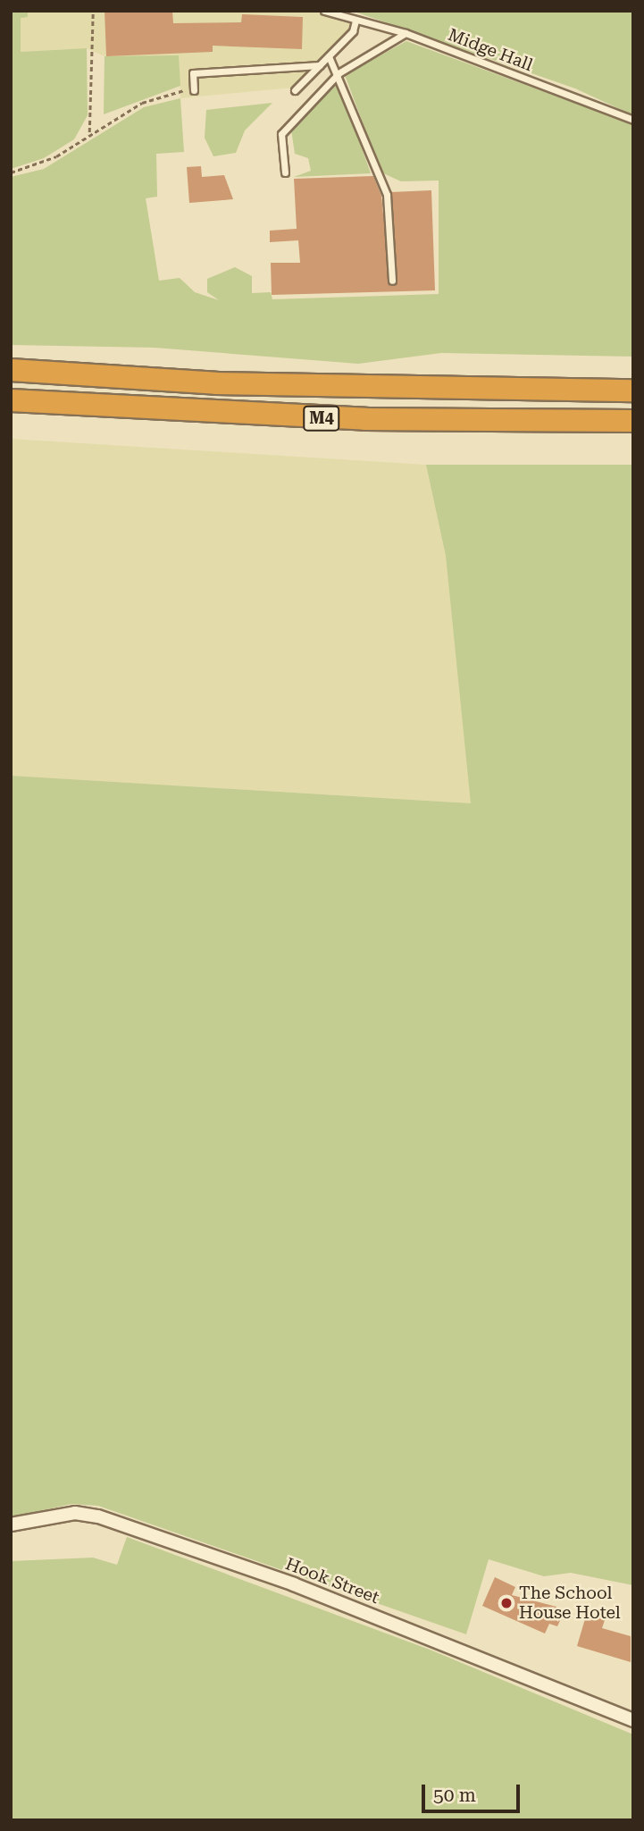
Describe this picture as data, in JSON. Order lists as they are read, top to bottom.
{
  "streets": {
    "highway": ["M4"],
    "street": ["Hook Street"],
    "lane": ["Midge Hall"]
  },
  "places": ["The School House Hotel"],
  "scale_bar": "50 m"
}
